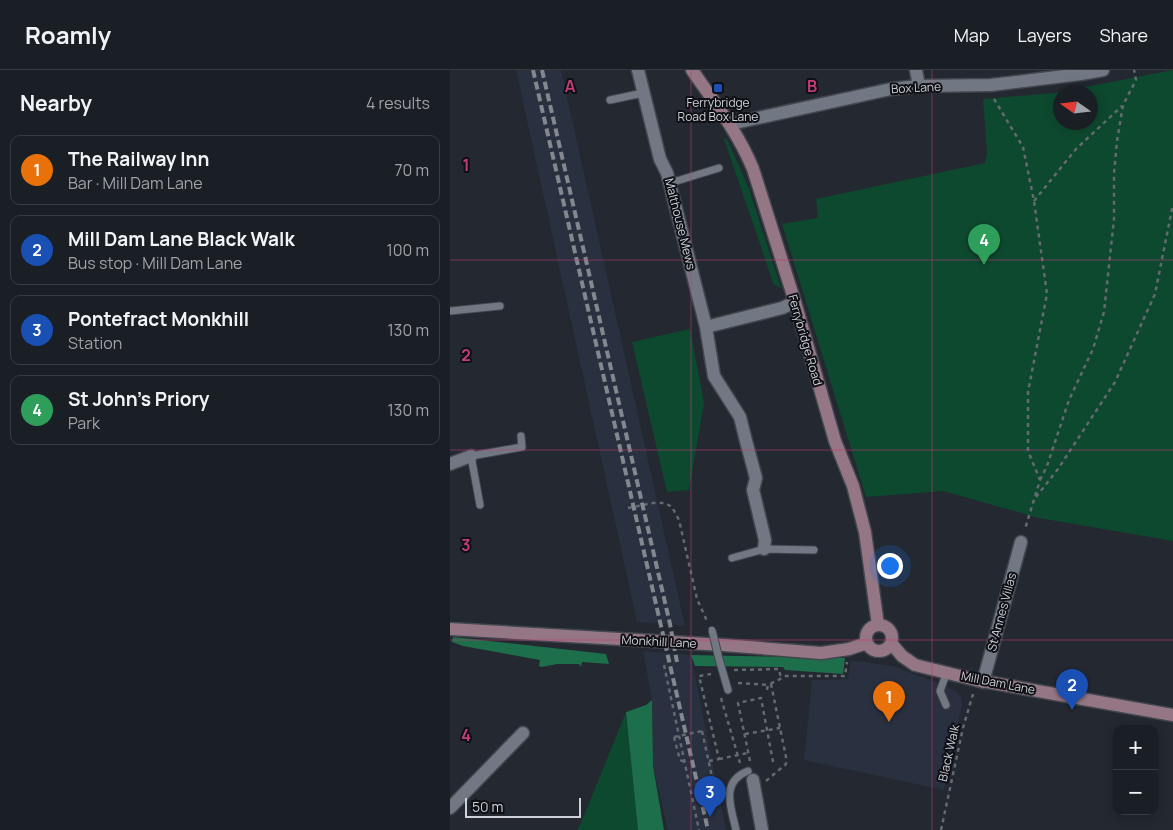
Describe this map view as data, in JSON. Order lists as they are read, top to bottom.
{
  "streets": {
    "street": [
      "Box Lane",
      "Malthouse Mews",
      "Ferrybridge Road",
      "St Annes Villas",
      "Monkhill Lane",
      "Mill Dam Lane"
    ],
    "path": ["Black Walk"]
  },
  "crossings": [
    ["Box Lane", "Ferrybridge Road"],
    ["Ferrybridge Road", "Monkhill Lane"],
    ["Ferrybridge Road", "Mill Dam Lane"],
    ["St Annes Villas", "Mill Dam Lane"],
    ["St Annes Villas", "Black Walk"],
    ["Monkhill Lane", "Mill Dam Lane"],
    ["Mill Dam Lane", "Black Walk"]
  ],
  "places": {
    "transit": ["Ferrybridge Road Box Lane"]
  },
  "scale_bar": "50 m",
  "north": "left",
  "page": {
    "header": "Roamly",
    "nav": ["Map", "Layers", "Share"],
    "heading": ["Nearby", "4 results"],
    "list": [
      {
        "mark": "1",
        "name": "The Railway Inn",
        "note": "Bar · Mill Dam Lane",
        "value": "70 m"
      },
      {
        "mark": "2",
        "name": "Mill Dam Lane Black Walk",
        "note": "Bus stop · Mill Dam Lane",
        "value": "100 m"
      },
      {
        "mark": "3",
        "name": "Pontefract Monkhill",
        "note": "Station",
        "value": "130 m"
      },
      {
        "mark": "4",
        "name": "St John's Priory",
        "note": "Park",
        "value": "130 m"
      }
    ],
    "pins": [
      "4",
      "2",
      "1",
      "3"
    ],
    "map_buttons": ["+", "−"],
    "scale": "50 m"
  },
  "grid": {
    "columns": ["A", "B"],
    "rows": [
      "1",
      "2",
      "3",
      "4"
    ]
  }
}
